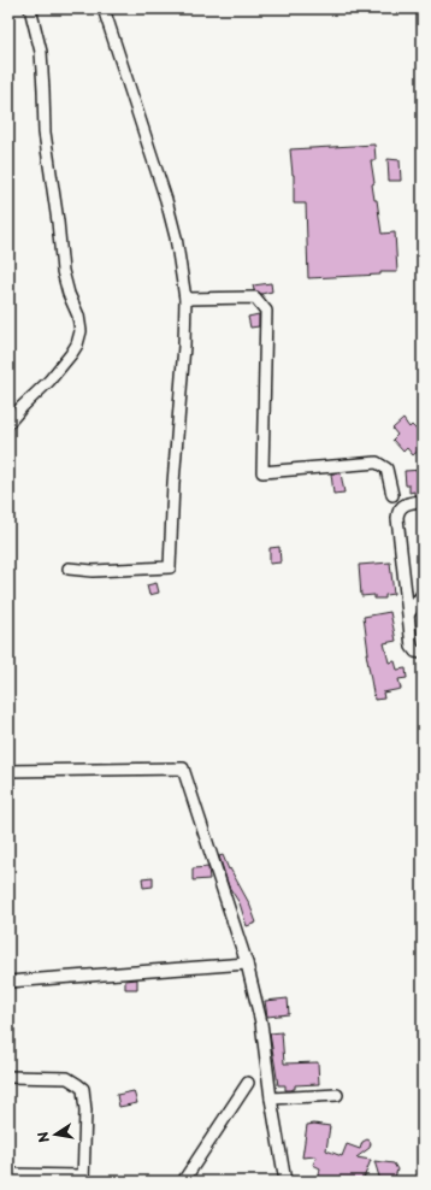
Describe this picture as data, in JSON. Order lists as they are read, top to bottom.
{
  "north": "left"
}
